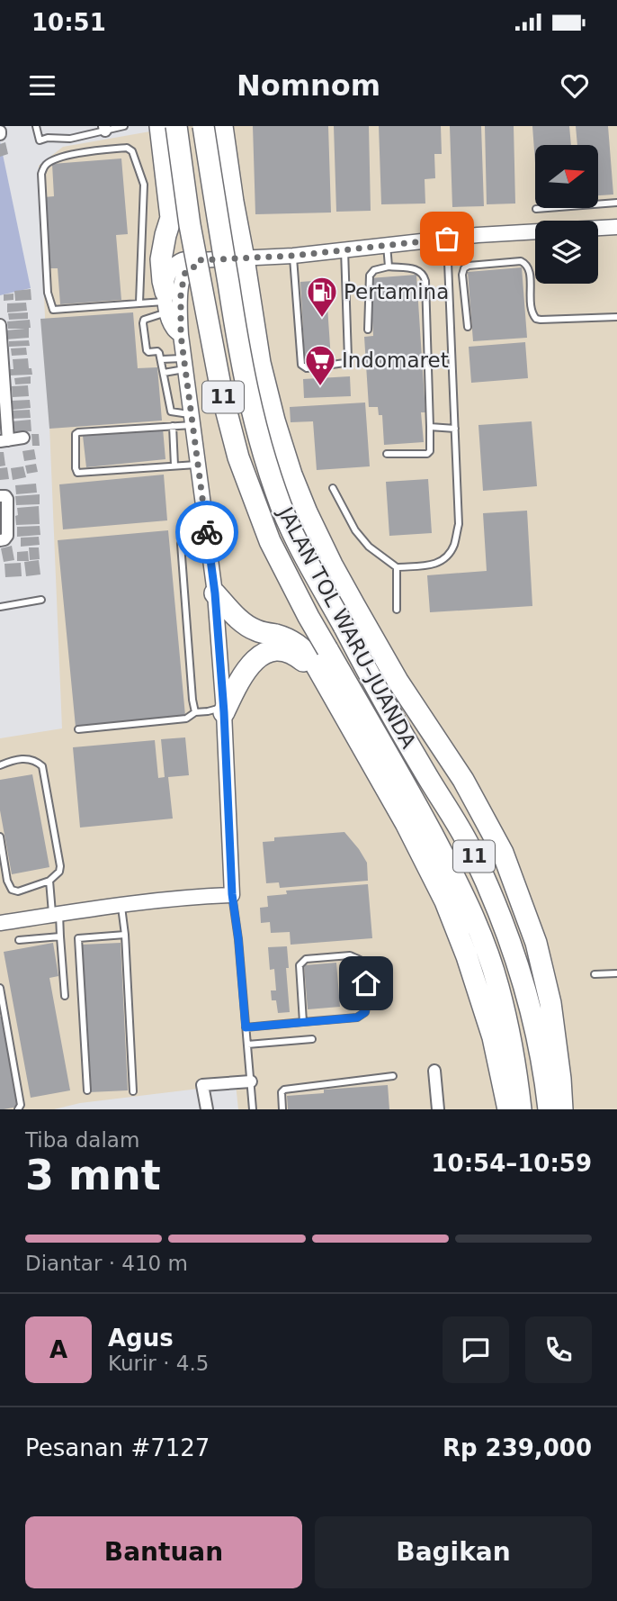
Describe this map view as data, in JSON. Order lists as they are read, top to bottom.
{
  "streets": {
    "highway": ["11", "JALAN TOL WARU–JUANDA"]
  },
  "places": {
    "fuel station": ["Pertamina"],
    "supermarket": ["Indomaret"]
  },
  "north": "right",
  "page": {
    "status": "10:51",
    "header": "Nomnom",
    "heading": ["3 mnt", "Tiba dalam", "10:54–10:59"],
    "panel": [
      "Agus",
      "Kurir · 4.5",
      "Pesanan #7127",
      "Rp 239,000"
    ],
    "bar": "Diantar · 410 m",
    "round": "A",
    "buttons": ["Bantuan", "Bagikan"]
  }
}
